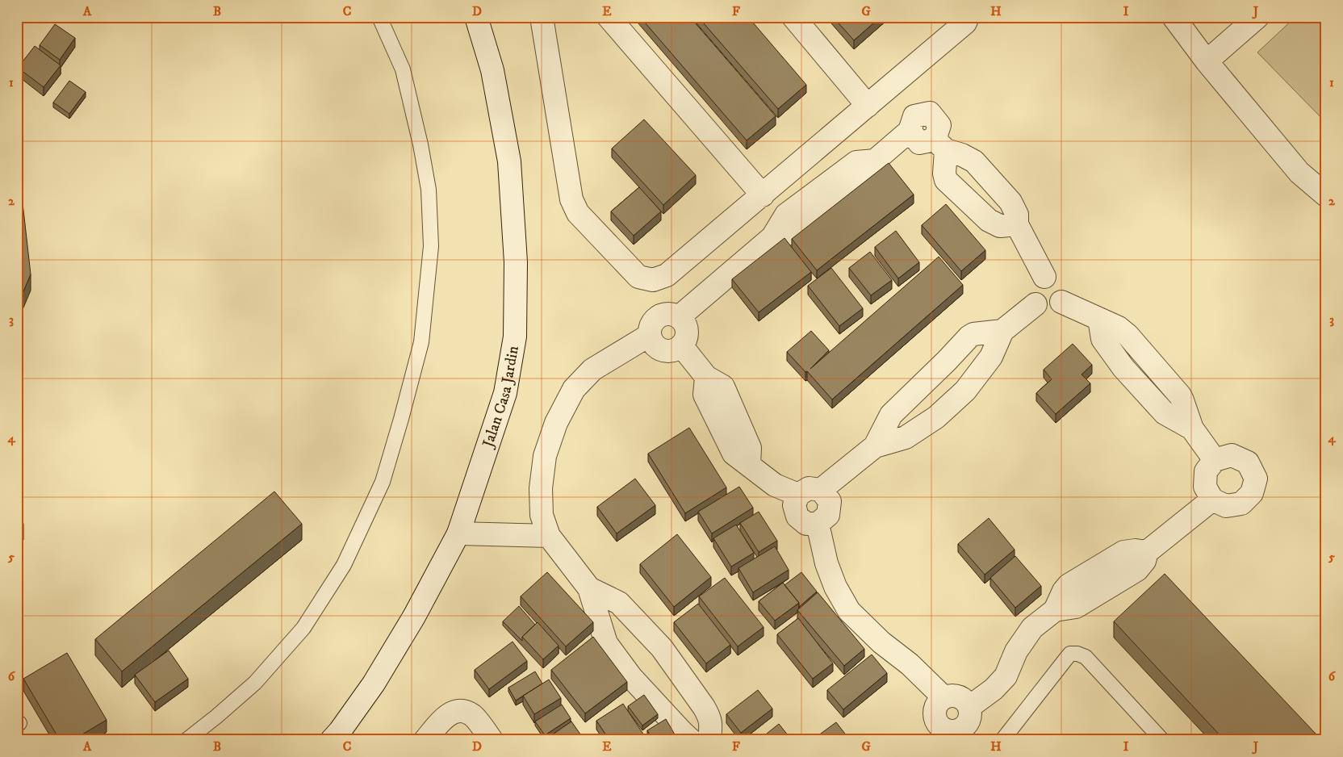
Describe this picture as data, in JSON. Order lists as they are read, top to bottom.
{
  "streets": {
    "street": ["Jalan Casa Jardin"]
  },
  "grid": {
    "columns": [
      "A",
      "B",
      "C",
      "D",
      "E",
      "F",
      "G",
      "H",
      "I",
      "J"
    ],
    "rows": [
      "1",
      "2",
      "3",
      "4",
      "5",
      "6"
    ]
  }
}
